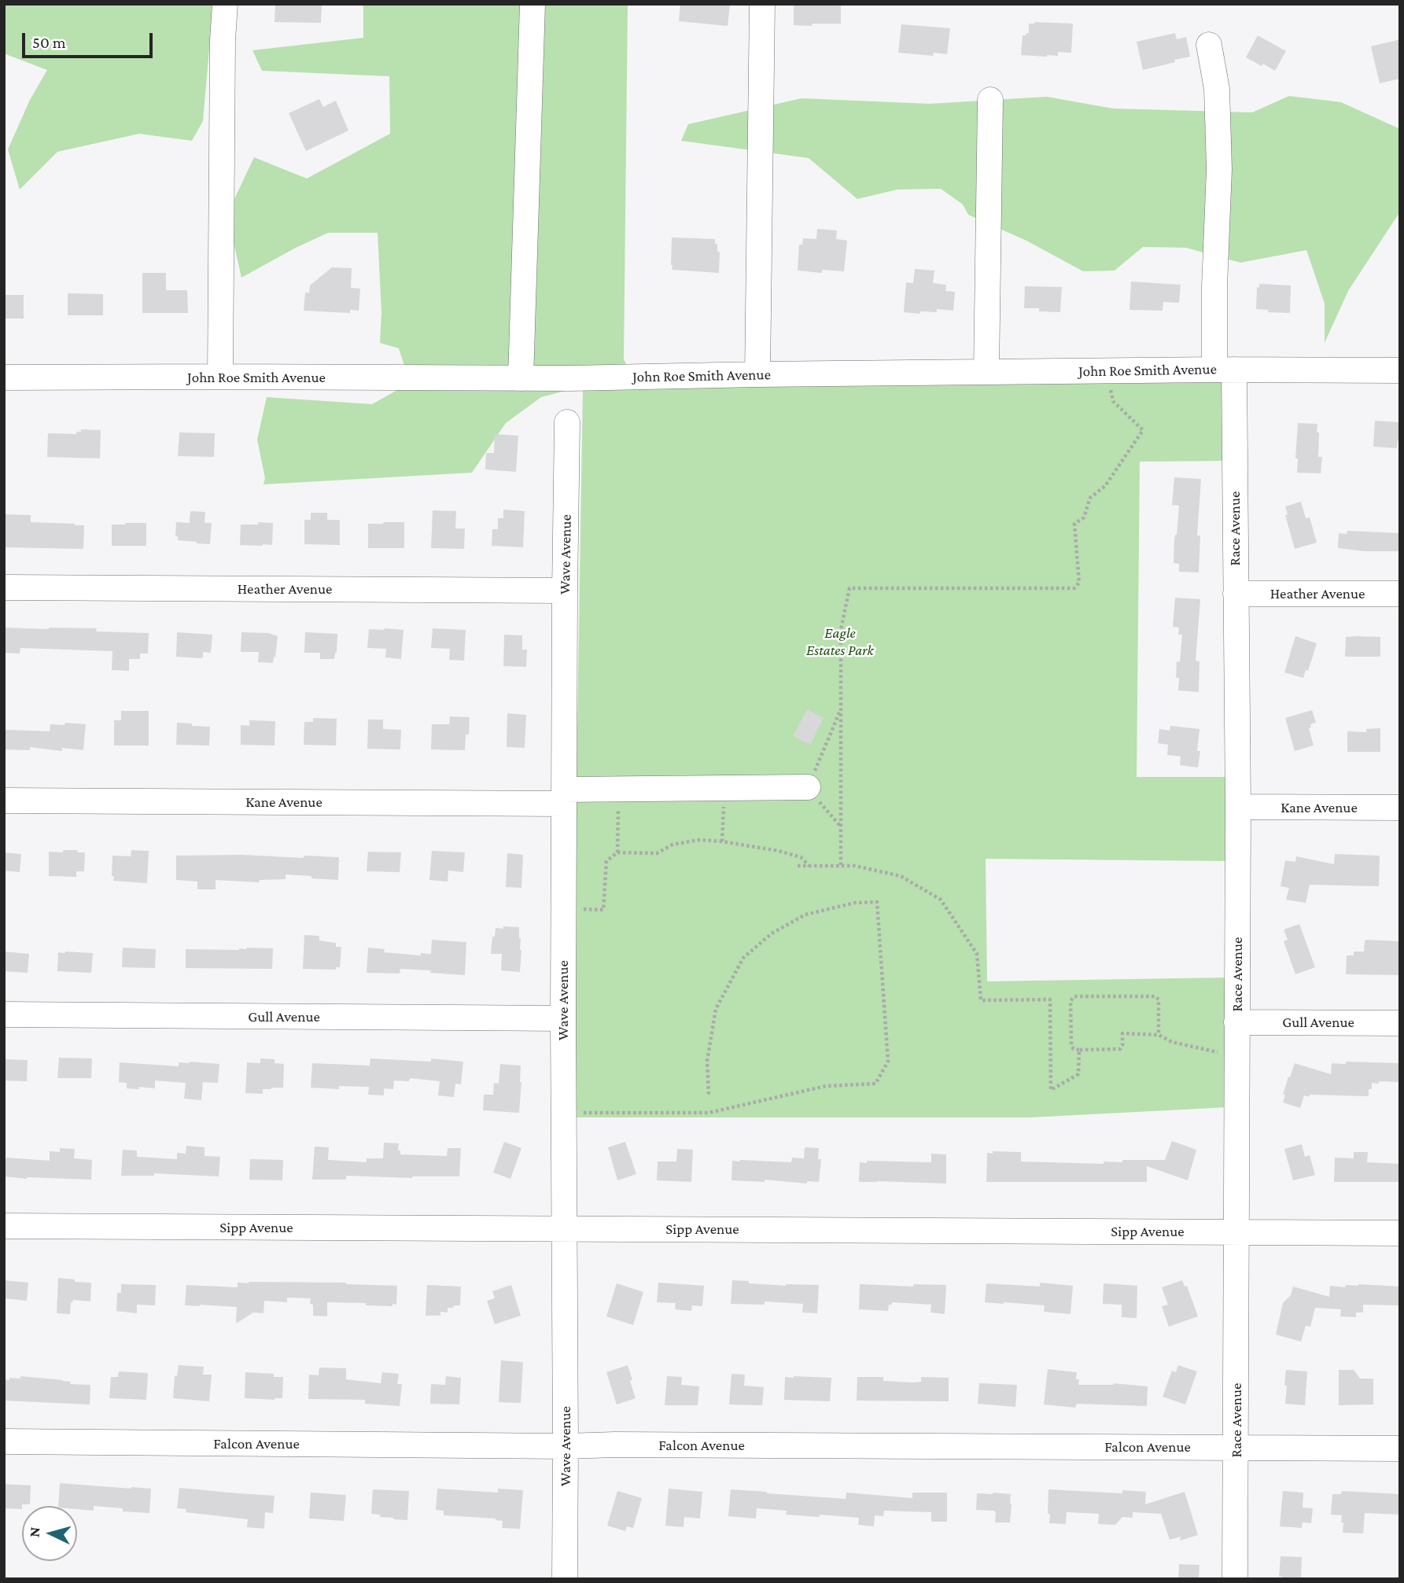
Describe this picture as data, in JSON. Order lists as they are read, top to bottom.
{
  "streets": {
    "street": [
      "John Roe Smith Avenue",
      "Race Avenue",
      "Wave Avenue",
      "Heather Avenue",
      "Kane Avenue",
      "Gull Avenue",
      "Sipp Avenue",
      "Falcon Avenue"
    ]
  },
  "crossings": [
    ["John Roe Smith Avenue", "Race Avenue"],
    ["Race Avenue", "Heather Avenue"],
    ["Race Avenue", "Kane Avenue"],
    ["Race Avenue", "Gull Avenue"],
    ["Race Avenue", "Sipp Avenue"],
    ["Race Avenue", "Falcon Avenue"],
    ["Wave Avenue", "Heather Avenue"],
    ["Wave Avenue", "Kane Avenue"],
    ["Wave Avenue", "Gull Avenue"],
    ["Wave Avenue", "Sipp Avenue"],
    ["Wave Avenue", "Falcon Avenue"]
  ],
  "parks": ["Eagle Estates Park"],
  "scale_bar": "50 m",
  "north": "left"
}
